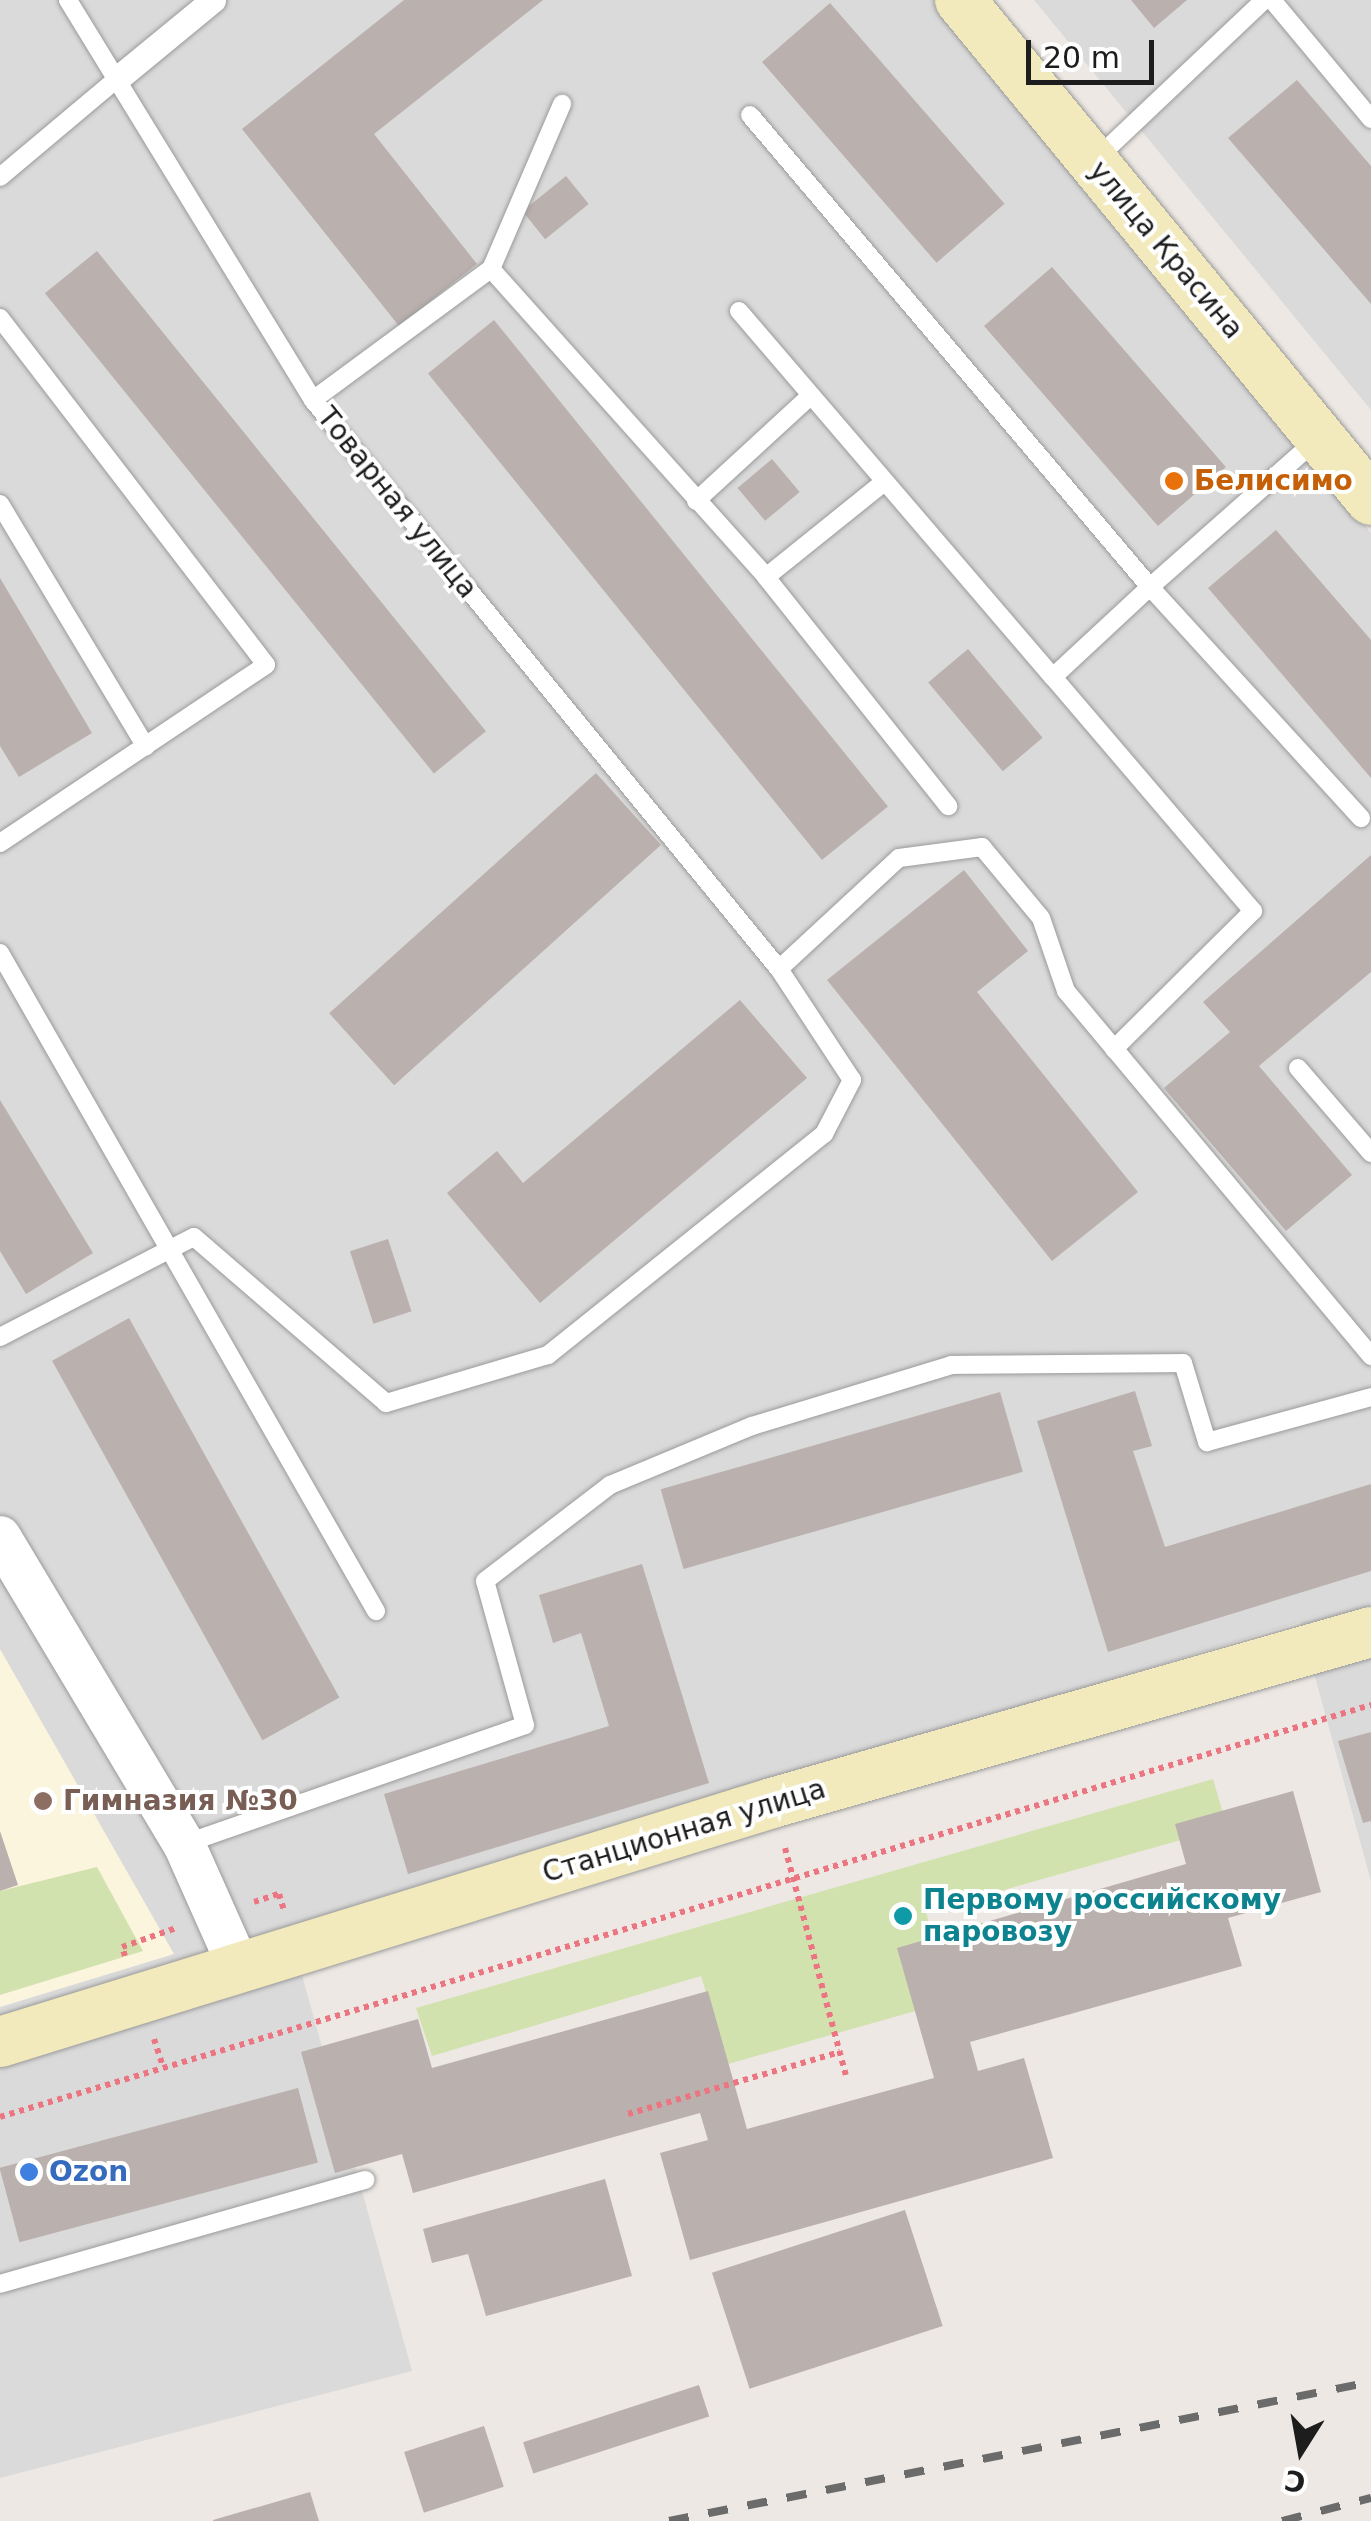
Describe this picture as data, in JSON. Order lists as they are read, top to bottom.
{
  "streets": {
    "main road": ["улица Красина", "Станционная улица"],
    "lane": ["Товарная улица"]
  },
  "places": [
    "Белисимо",
    "Гимназия №30",
    "Первому российскому паровозу",
    "Ozon"
  ],
  "scale_bar": "20 m",
  "north": "bottom"
}
